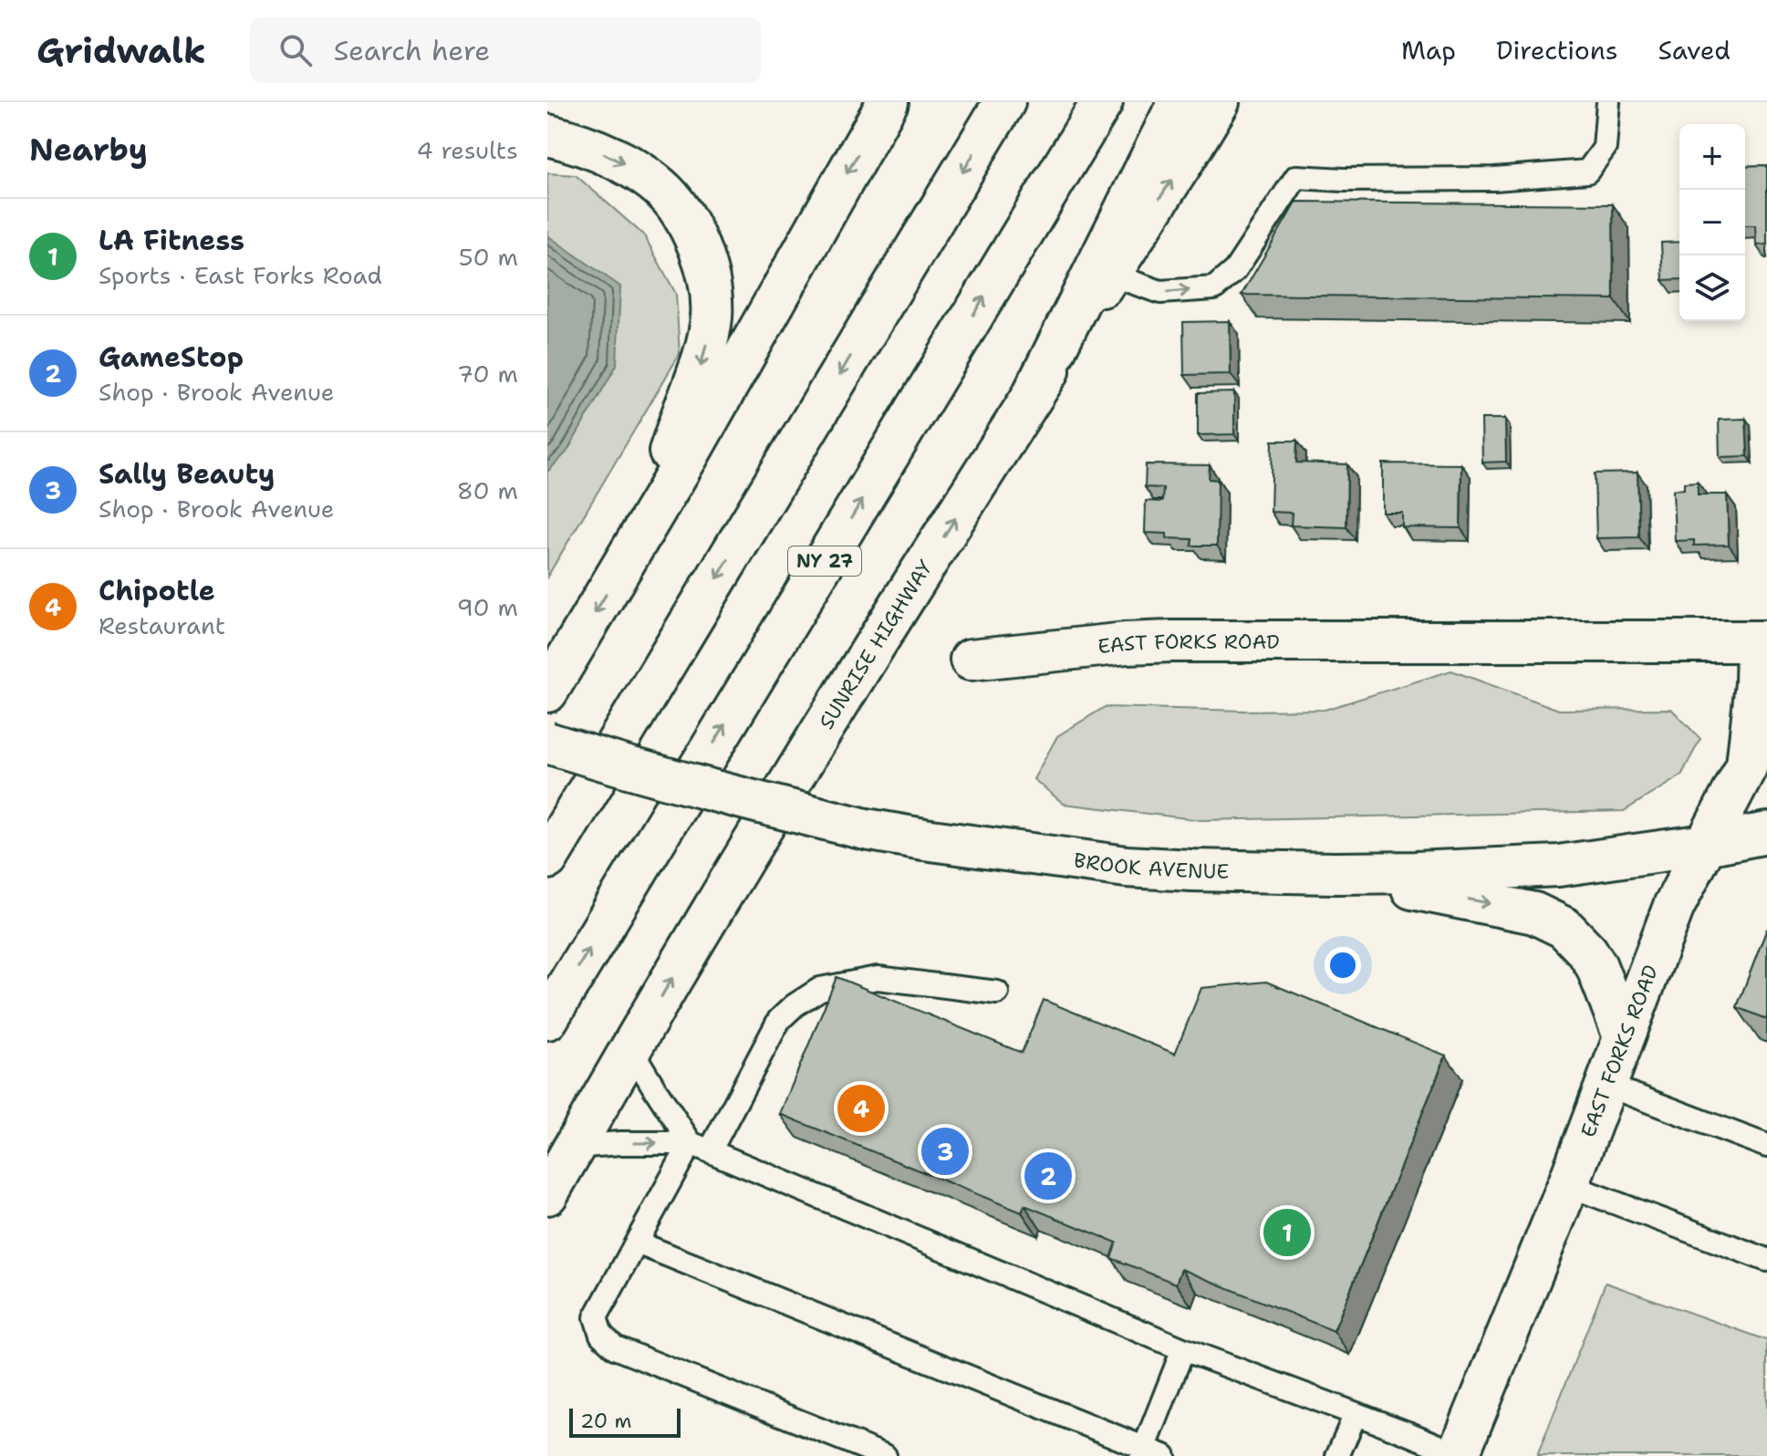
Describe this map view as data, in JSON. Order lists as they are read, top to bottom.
{
  "streets": {
    "main road": [
      "NY 27",
      "SUNRISE HIGHWAY",
      "EAST FORKS ROAD",
      "BROOK AVENUE"
    ]
  },
  "crossings": [
    ["EAST FORKS ROAD", "BROOK AVENUE"]
  ],
  "scale_bar": "20 m",
  "page": {
    "header": "Gridwalk",
    "search": "Search here",
    "nav": ["Map", "Directions", "Saved"],
    "heading": ["Nearby", "4 results"],
    "map_buttons": ["+", "−"],
    "list": [
      {
        "mark": "1",
        "name": "LA Fitness",
        "note": "Sports · East Forks Road",
        "value": "50 m"
      },
      {
        "mark": "2",
        "name": "GameStop",
        "note": "Shop · Brook Avenue",
        "value": "70 m"
      },
      {
        "mark": "3",
        "name": "Sally Beauty",
        "note": "Shop · Brook Avenue",
        "value": "80 m"
      },
      {
        "mark": "4",
        "name": "Chipotle",
        "note": "Restaurant",
        "value": "90 m"
      }
    ],
    "pins": [
      "4",
      "3",
      "2",
      "1"
    ],
    "scale": "20 m"
  }
}
